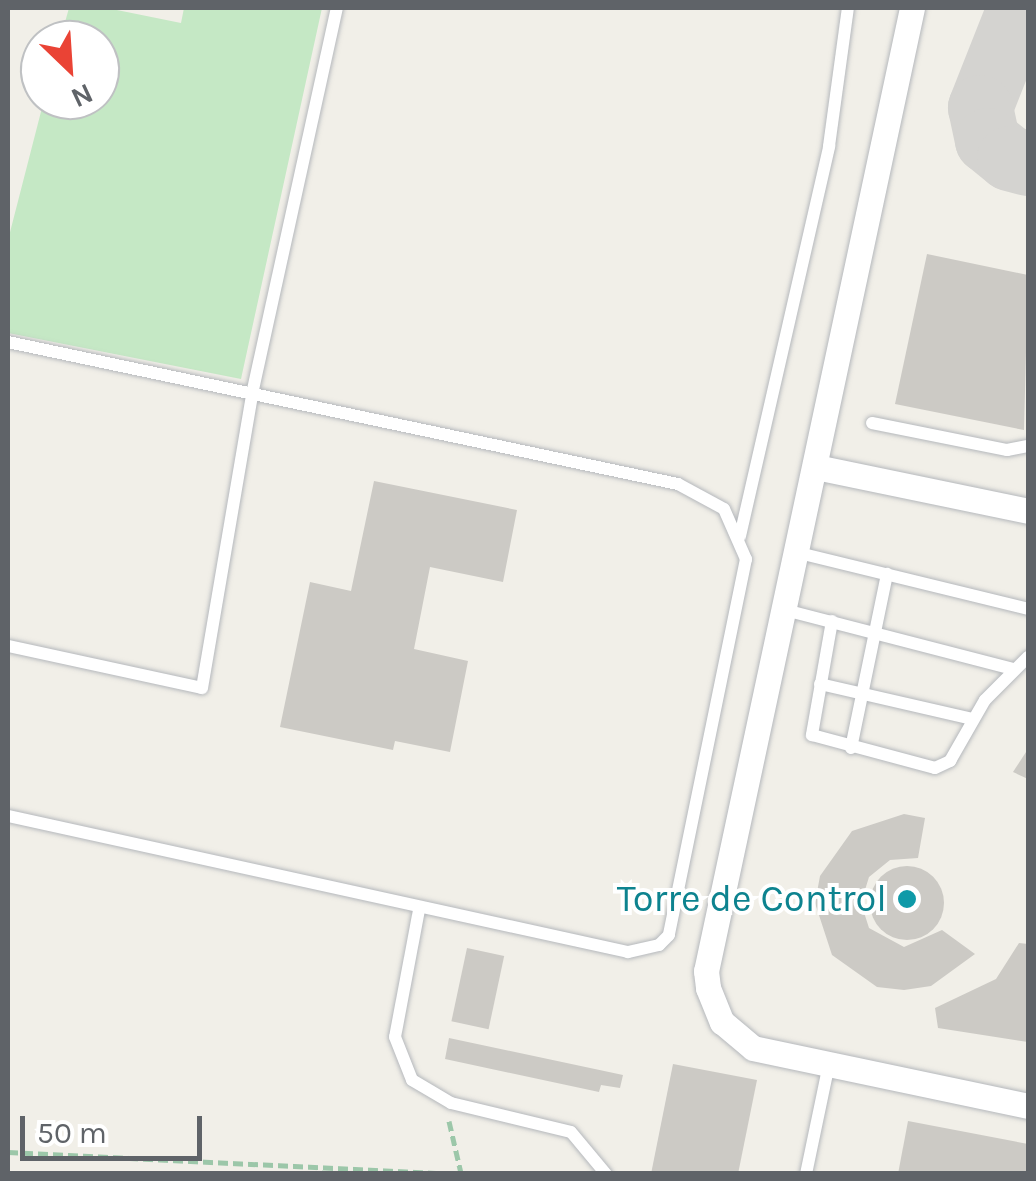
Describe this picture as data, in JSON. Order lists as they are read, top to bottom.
{
  "places": ["Torre de Control"],
  "scale_bar": "50 m",
  "north": "bottom right"
}
